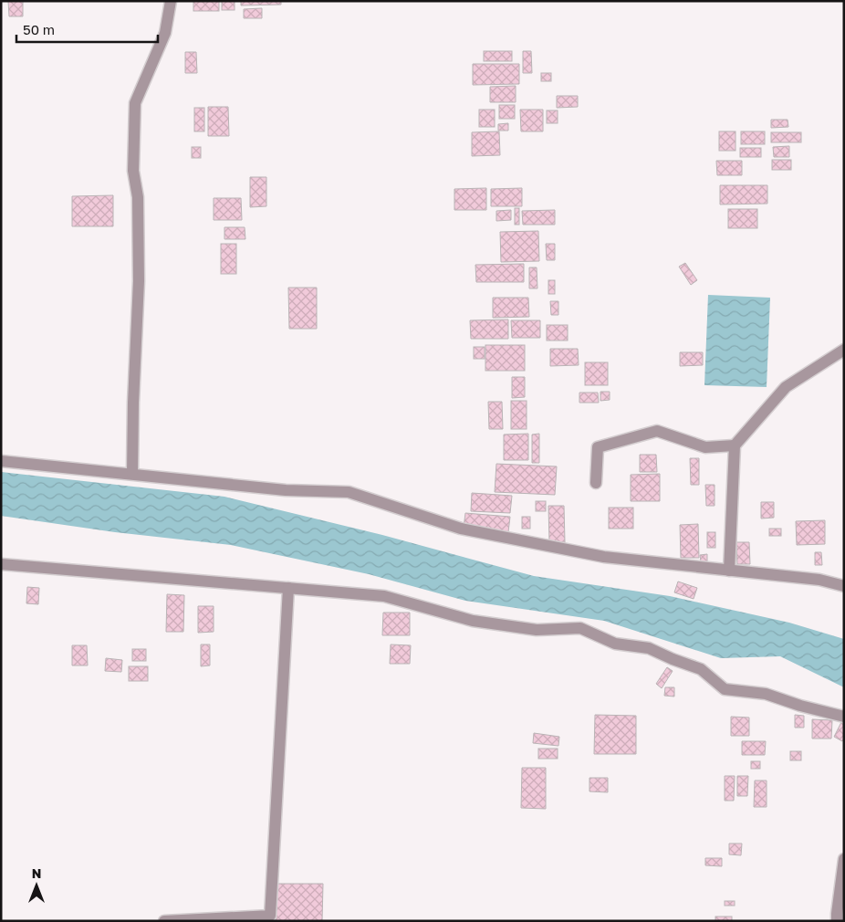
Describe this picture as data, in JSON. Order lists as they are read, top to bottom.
{
  "scale_bar": "50 m",
  "north": "top"
}
